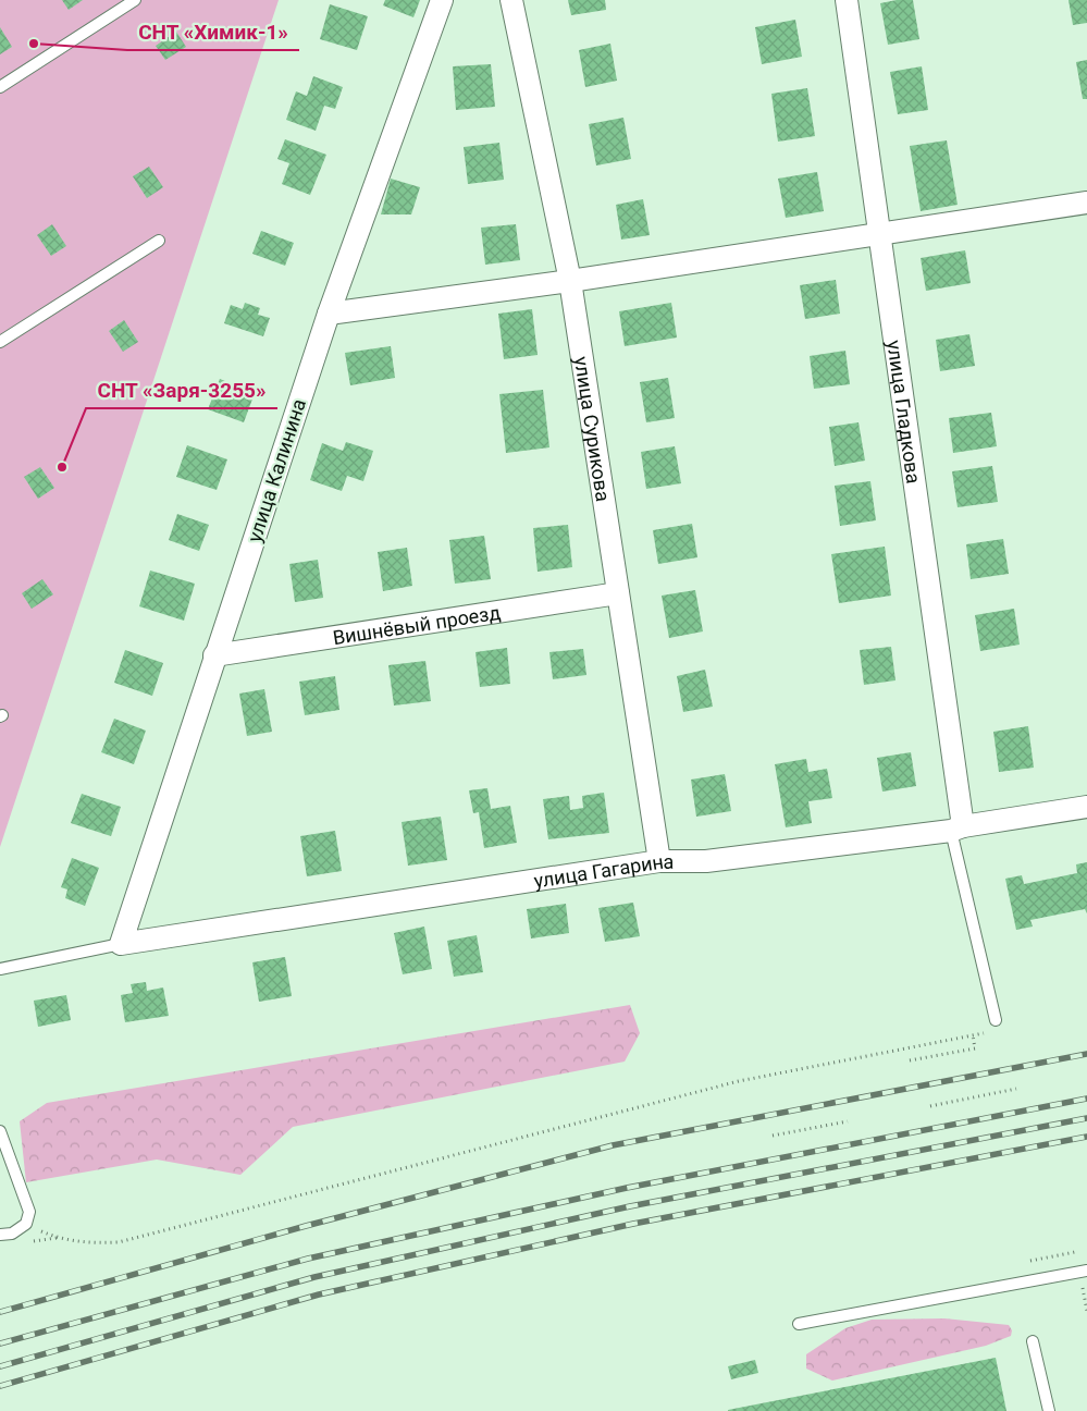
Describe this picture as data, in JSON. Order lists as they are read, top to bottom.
{
  "streets": {
    "street": [
      "улица Гладкова",
      "улица Сурикова",
      "улица Калинина",
      "Вишнёвый проезд",
      "улица Гагарина"
    ]
  },
  "crossings": [
    ["улица Гладкова", "улица Гагарина"],
    ["улица Сурикова", "Вишнёвый проезд"],
    ["улица Сурикова", "улица Гагарина"],
    ["улица Калинина", "Вишнёвый проезд"],
    ["улица Калинина", "улица Гагарина"]
  ],
  "places": ["СНТ «Химик-1»", "СНТ «Заря-3255»"]
}
